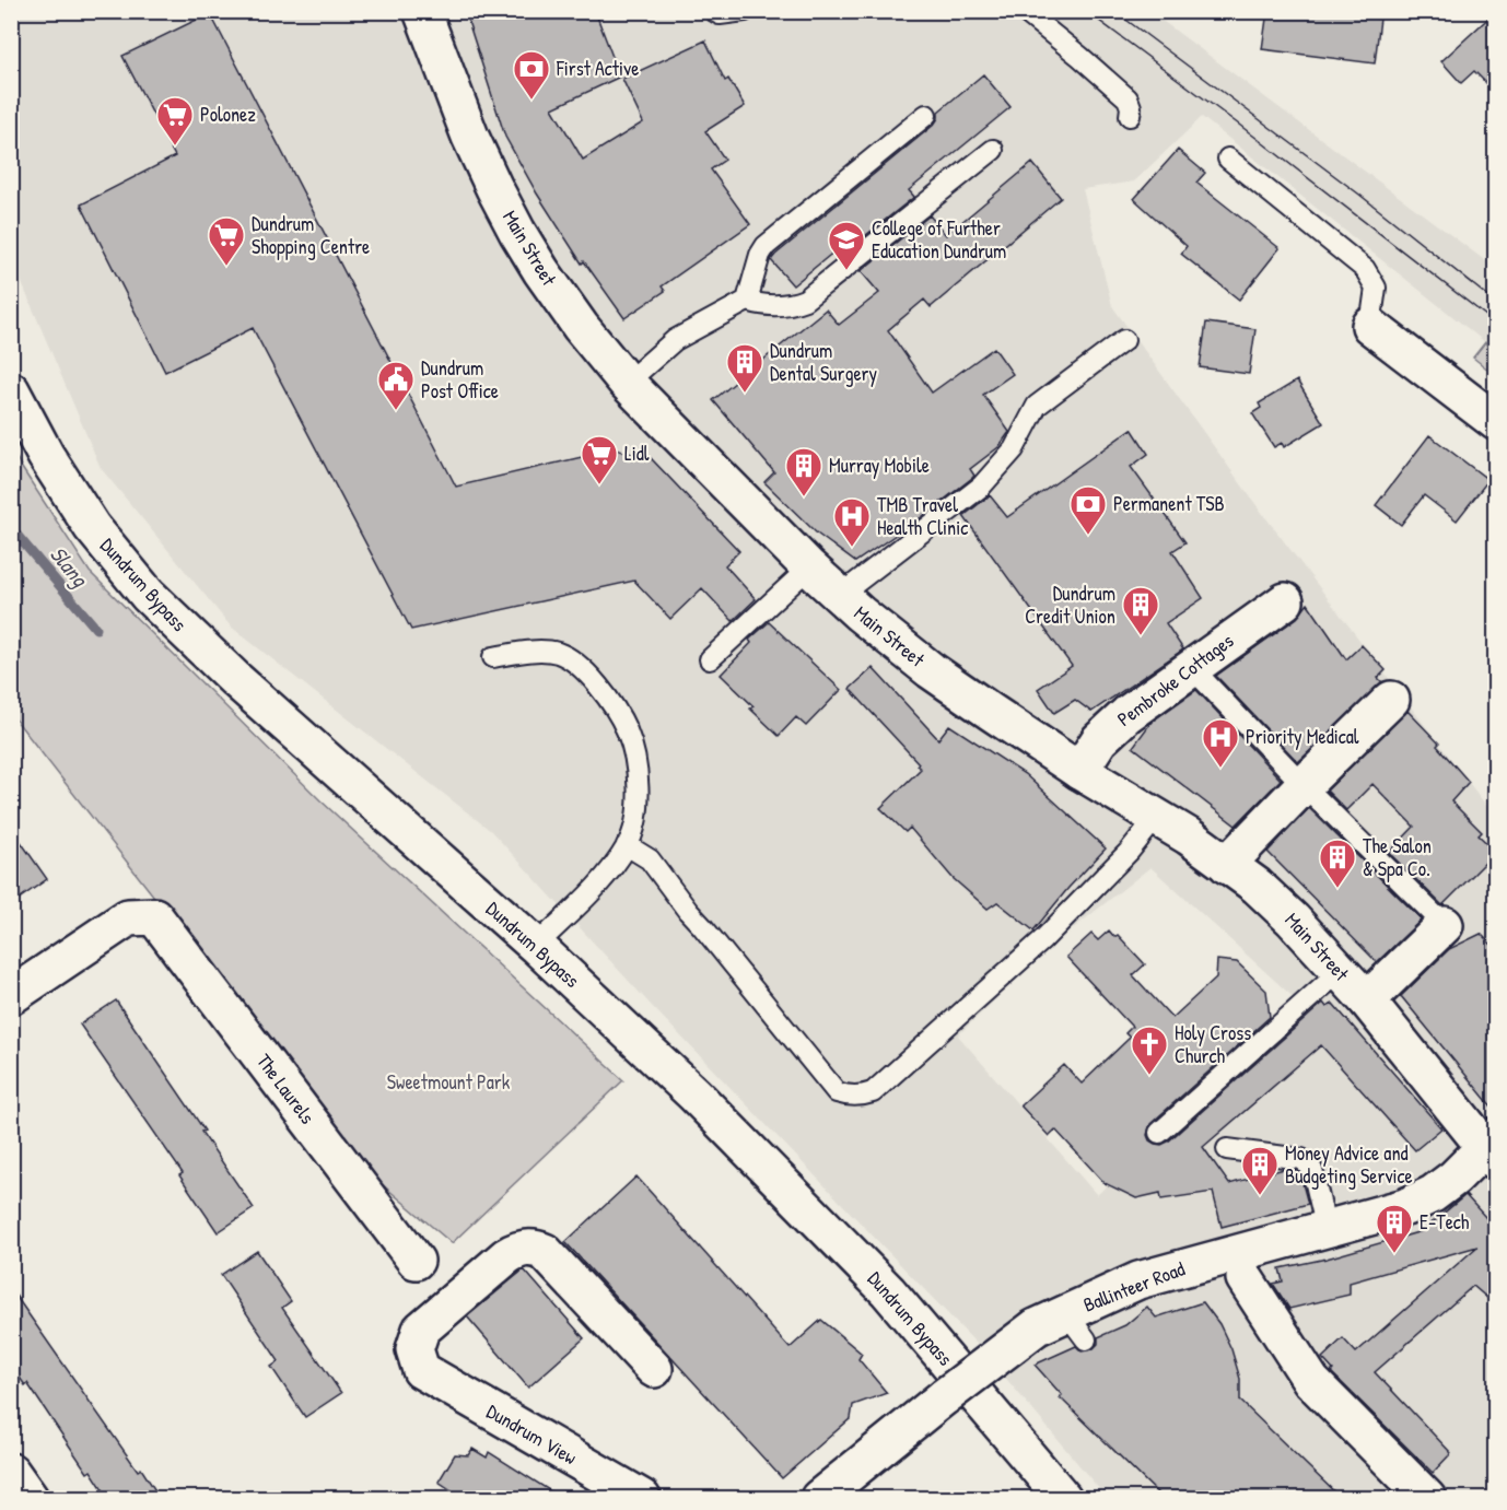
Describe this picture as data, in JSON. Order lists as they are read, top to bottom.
{
  "streets": {
    "street": [
      "Main Street",
      "Dundrum Bypass",
      "Pembroke Cottages",
      "The Laurels",
      "Ballinteer Road",
      "Dundrum View"
    ]
  },
  "crossings": [
    ["Main Street", "Pembroke Cottages"],
    ["Main Street", "Ballinteer Road"]
  ],
  "water": ["Slang"],
  "parks": ["Sweetmount Park"],
  "places": {
    "bank": ["First Active", "Permanent TSB"],
    "supermarket": ["Polonez", "Dundrum Shopping Centre", "Lidl"],
    "school or university": ["College of Further Education Dundrum"],
    "building": [
      "Dundrum Dental Surgery",
      "Murray Mobile",
      "Dundrum Credit Union",
      "The Salon & Spa Co.",
      "Money Advice and Budgeting Service",
      "E-Tech"
    ],
    "public building": ["Dundrum Post Office"],
    "hospital": ["TMB Travel Health Clinic", "Priority Medical"],
    "church": ["Holy Cross Church"]
  }
}
